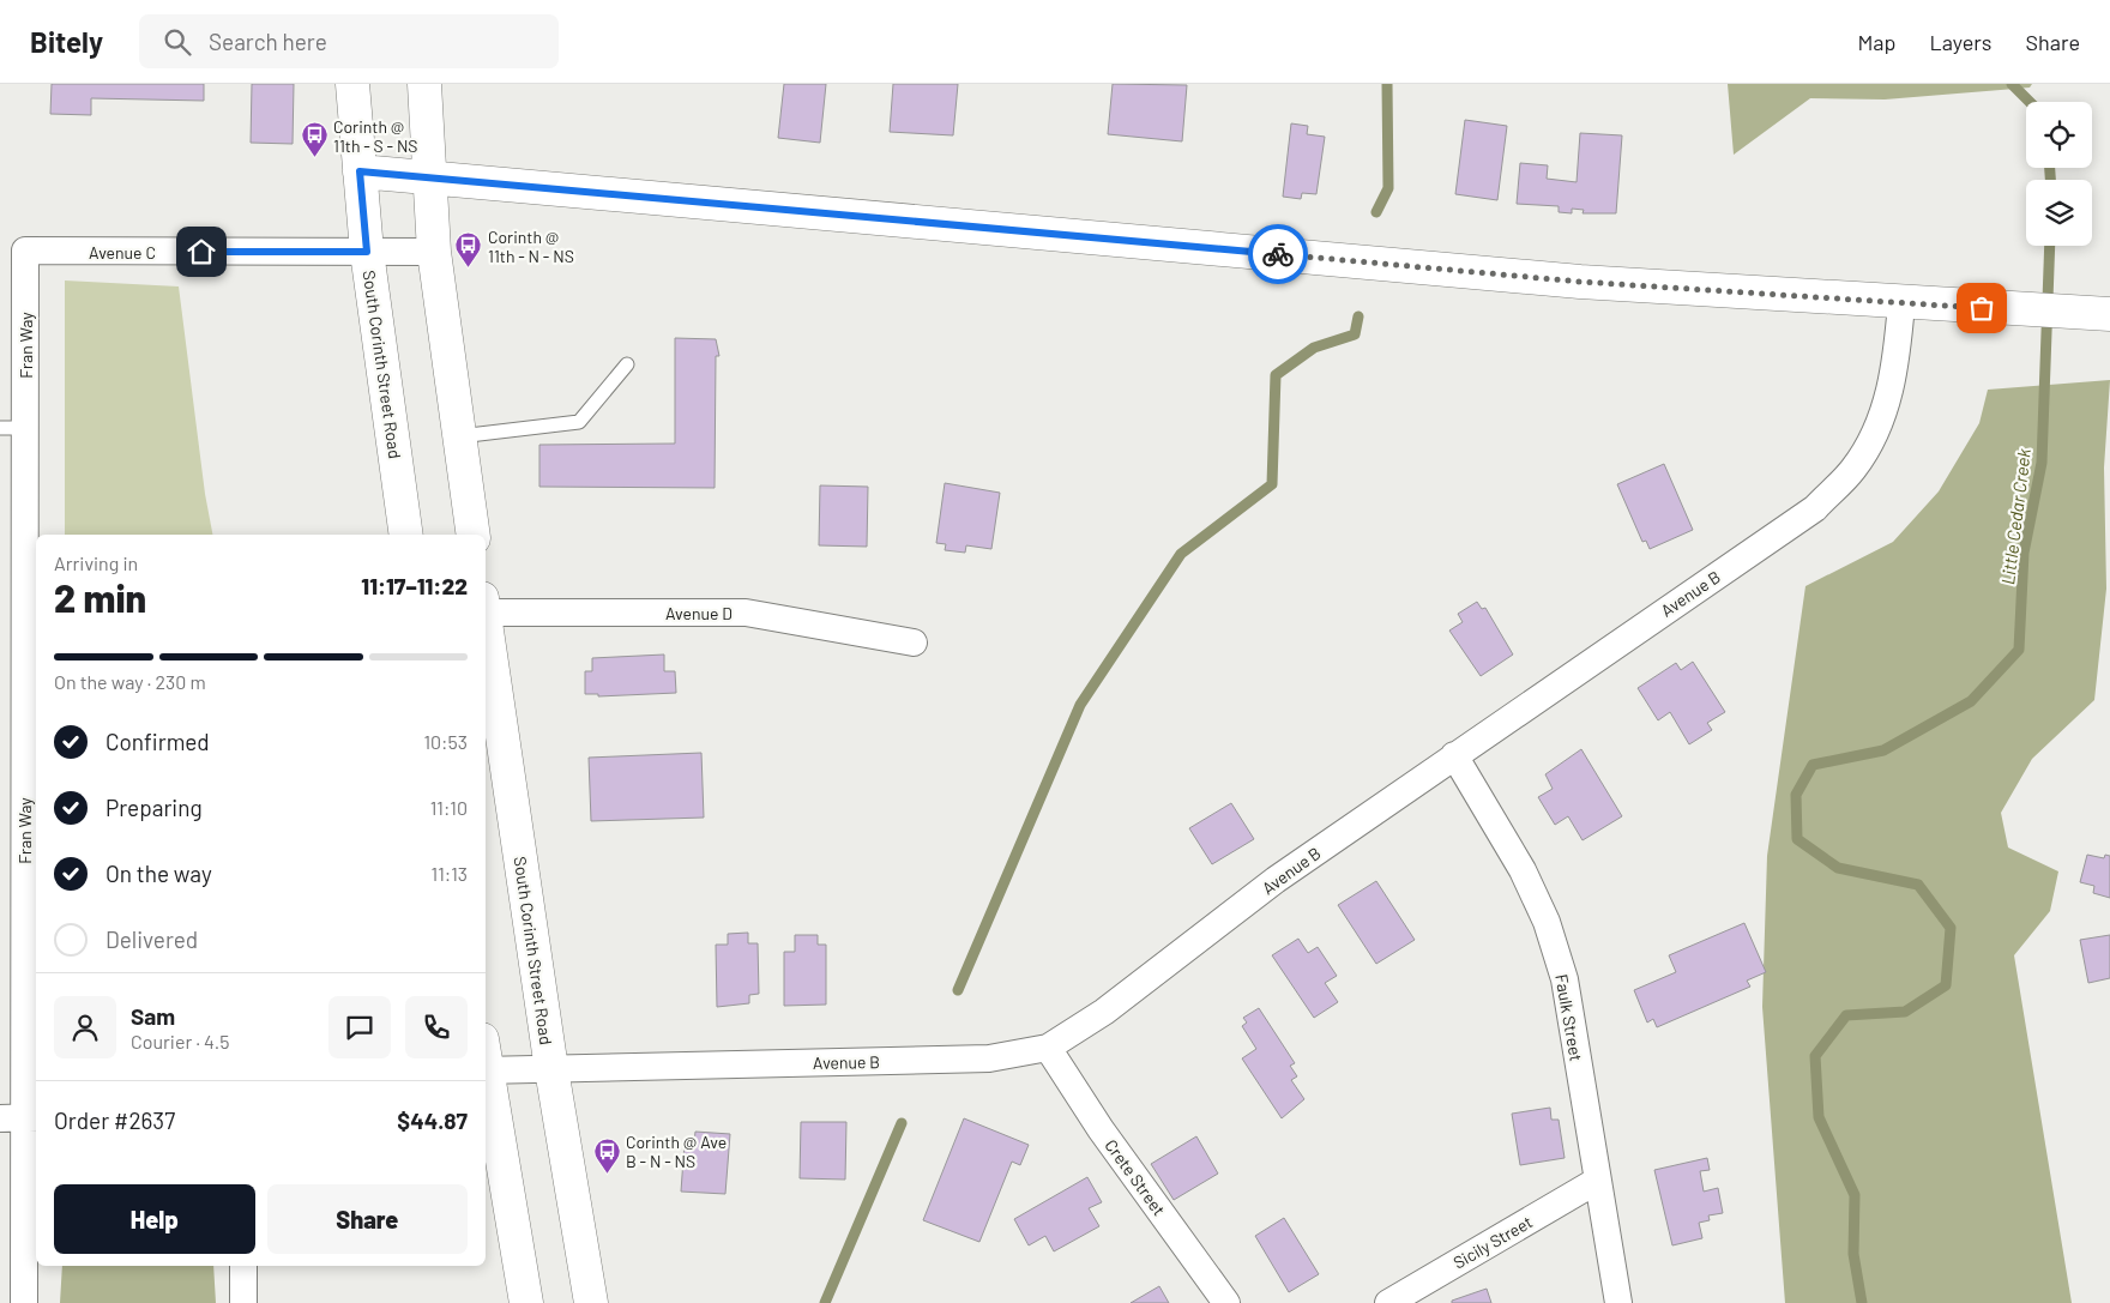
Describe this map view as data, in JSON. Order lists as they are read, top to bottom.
{
  "streets": {
    "main road": ["South Corinth Street Road"],
    "street": [
      "Avenue C",
      "Fran Way",
      "Avenue B",
      "Avenue D",
      "Faulk Street",
      "Crete Street",
      "Sicily Street"
    ]
  },
  "crossings": [
    ["Avenue C", "Fran Way"],
    ["Avenue C", "South Corinth Street Road"],
    ["South Corinth Street Road", "Avenue B"],
    ["Avenue B", "Faulk Street"],
    ["Avenue B", "Crete Street"],
    ["Faulk Street", "Sicily Street"]
  ],
  "water": ["Little Cedar Creek"],
  "places": {
    "bus stop": ["Corinth @ 11th - S - NS", "Corinth @ 11th - N - NS", "Corinth @ Ave B - N - NS"]
  },
  "page": {
    "header": "Bitely",
    "search": "Search here",
    "nav": ["Map", "Layers", "Share"],
    "heading": ["2 min", "Arriving in", "11:17–11:22"],
    "panel": [
      "Sam",
      "Courier · 4.5",
      "Order #2637",
      "$44.87"
    ],
    "bar": "On the way · 230 m",
    "list": [
      ["Confirmed", "10:53"],
      ["Preparing", "11:10"],
      ["On the way", "11:13"],
      "Delivered"
    ],
    "buttons": ["Help", "Share"]
  }
}
